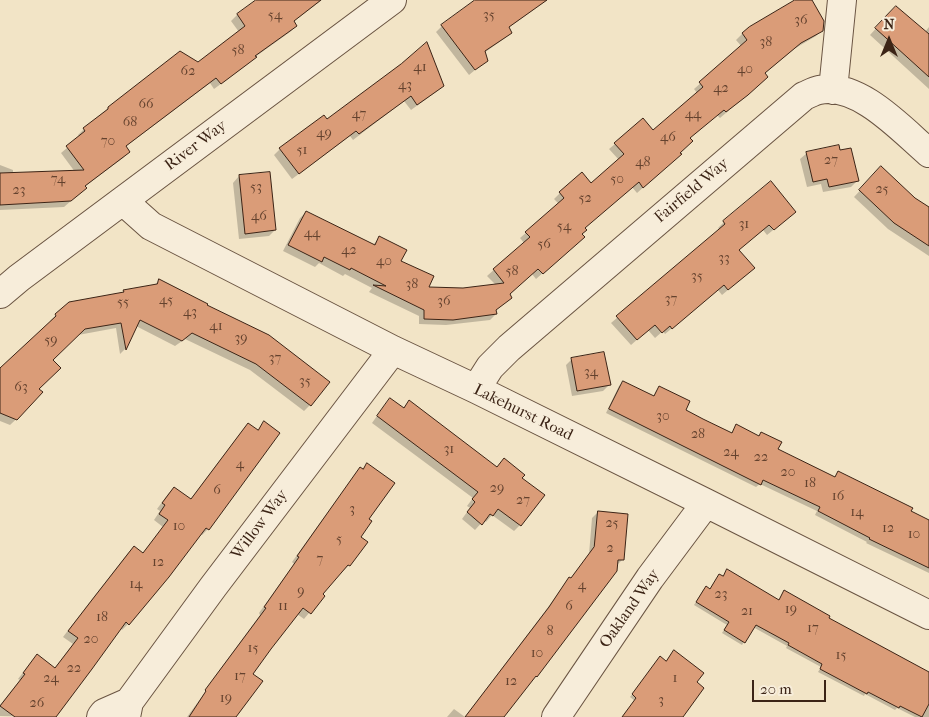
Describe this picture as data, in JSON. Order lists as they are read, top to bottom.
{
  "streets": {
    "street": [
      "River Way",
      "Fairfield Way",
      "Lakehurst Road",
      "Willow Way",
      "Oakland Way"
    ]
  },
  "crossings": [
    ["River Way", "Lakehurst Road"],
    ["Fairfield Way", "Lakehurst Road"],
    ["Lakehurst Road", "Willow Way"],
    ["Lakehurst Road", "Oakland Way"]
  ],
  "house_numbers": [
    "54",
    "35",
    "36",
    "38",
    "58",
    "41",
    "40",
    "62",
    "43",
    "42",
    "66",
    "47",
    "44",
    "68",
    "49",
    "46",
    "70",
    "51",
    "27",
    "48",
    "74",
    "50",
    "53",
    "25",
    "23",
    "52",
    "46",
    "31",
    "54",
    "44",
    "56",
    "42",
    "33",
    "40",
    "58",
    "35",
    "38",
    "37",
    "45",
    "36",
    "55",
    "43",
    "41",
    "39",
    "59",
    "37",
    "34",
    "35",
    "63",
    "30",
    "28",
    "31",
    "24",
    "22",
    "4",
    "20",
    "18",
    "29",
    "6",
    "16",
    "27",
    "3",
    "14",
    "25",
    "10",
    "12",
    "10",
    "5",
    "2",
    "7",
    "12",
    "14",
    "4",
    "9",
    "23",
    "11",
    "6",
    "19",
    "21",
    "18",
    "17",
    "8",
    "20",
    "15",
    "10",
    "15",
    "22",
    "17",
    "24",
    "1",
    "12",
    "19",
    "3",
    "26"
  ],
  "scale_bar": "20 m",
  "north": "top"
}
